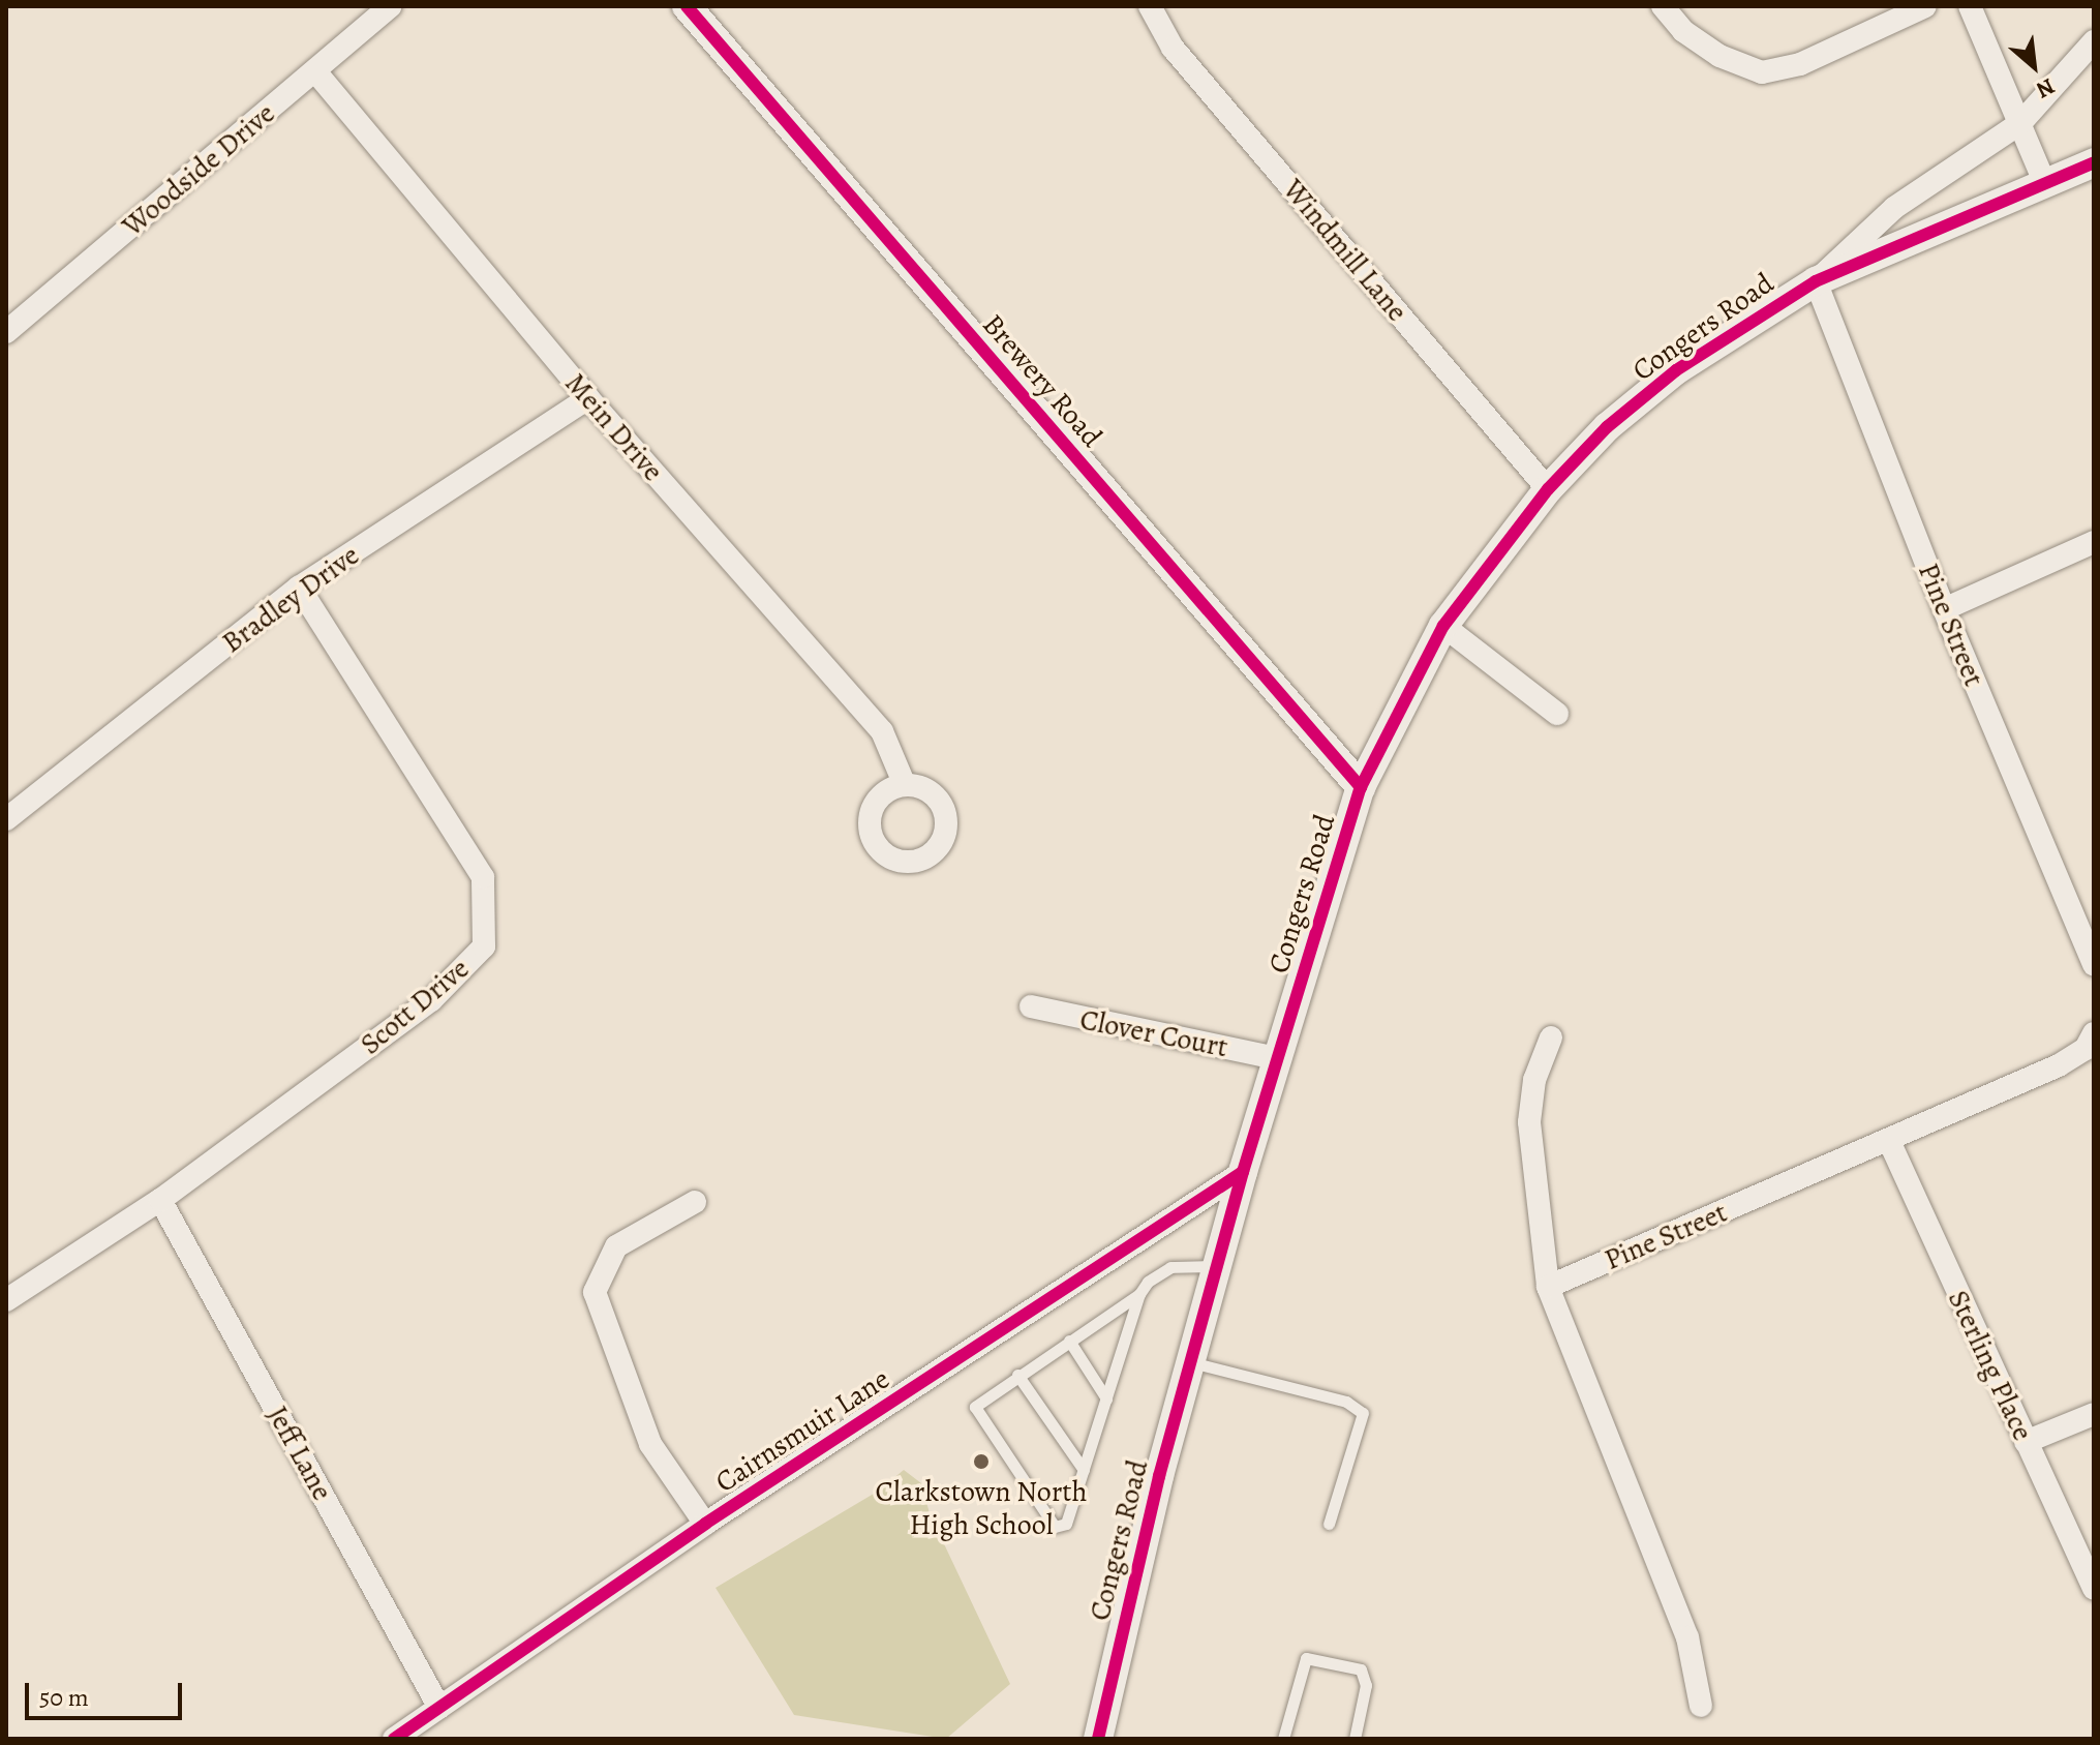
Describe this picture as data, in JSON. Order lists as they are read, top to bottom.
{
  "streets": {
    "street": [
      "Woodside Drive",
      "Windmill Lane",
      "Congers Road",
      "Brewery Road",
      "Mein Drive",
      "Bradley Drive",
      "Pine Street",
      "Scott Drive",
      "Clover Court",
      "Sterling Place",
      "Cairnsmuir Lane",
      "Jeff Lane"
    ]
  },
  "crossings": [
    ["Woodside Drive", "Mein Drive"],
    ["Windmill Lane", "Congers Road"],
    ["Congers Road", "Brewery Road"],
    ["Congers Road", "Pine Street"],
    ["Congers Road", "Clover Court"],
    ["Congers Road", "Cairnsmuir Lane"],
    ["Mein Drive", "Bradley Drive"],
    ["Bradley Drive", "Scott Drive"],
    ["Pine Street", "Sterling Place"],
    ["Scott Drive", "Jeff Lane"],
    ["Cairnsmuir Lane", "Jeff Lane"]
  ],
  "places": ["Clarkstown North High School"],
  "scale_bar": "50 m",
  "north": "bottom right"
}
